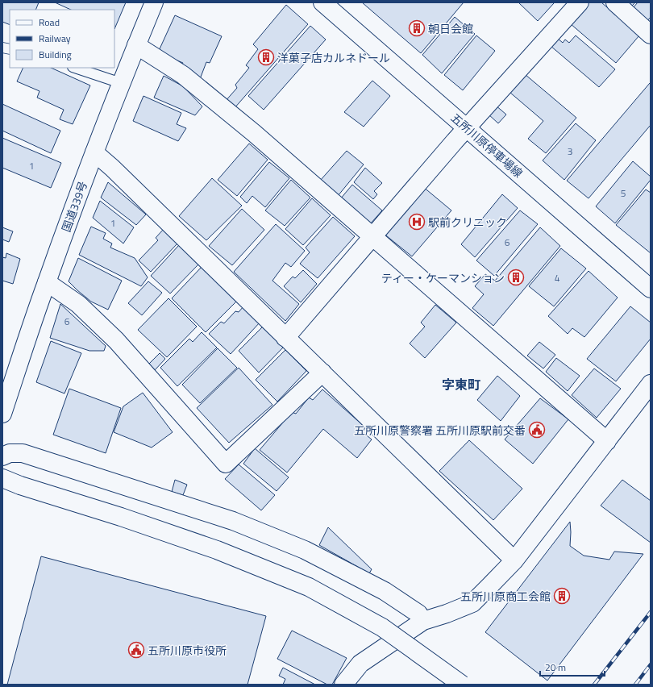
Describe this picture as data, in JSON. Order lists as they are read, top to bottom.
{
  "streets": {
    "main road": ["五所川原停車場線", "国道339号"]
  },
  "districts": ["字東町"],
  "places": {
    "building": [
      "朝日会館",
      "洋菓子店カルネドール",
      "ティー・ケーマンション",
      "五所川原商工会館"
    ],
    "hospital": ["駅前クリニック"],
    "public building": ["五所川原警察署 五所川原駅前交番", "五所川原市役所"]
  },
  "house_numbers": [
    "3",
    "1",
    "5",
    "1",
    "6",
    "4",
    "6"
  ],
  "legend": ["Road", "Railway", "Building"],
  "scale_bar": "20 m"
}
